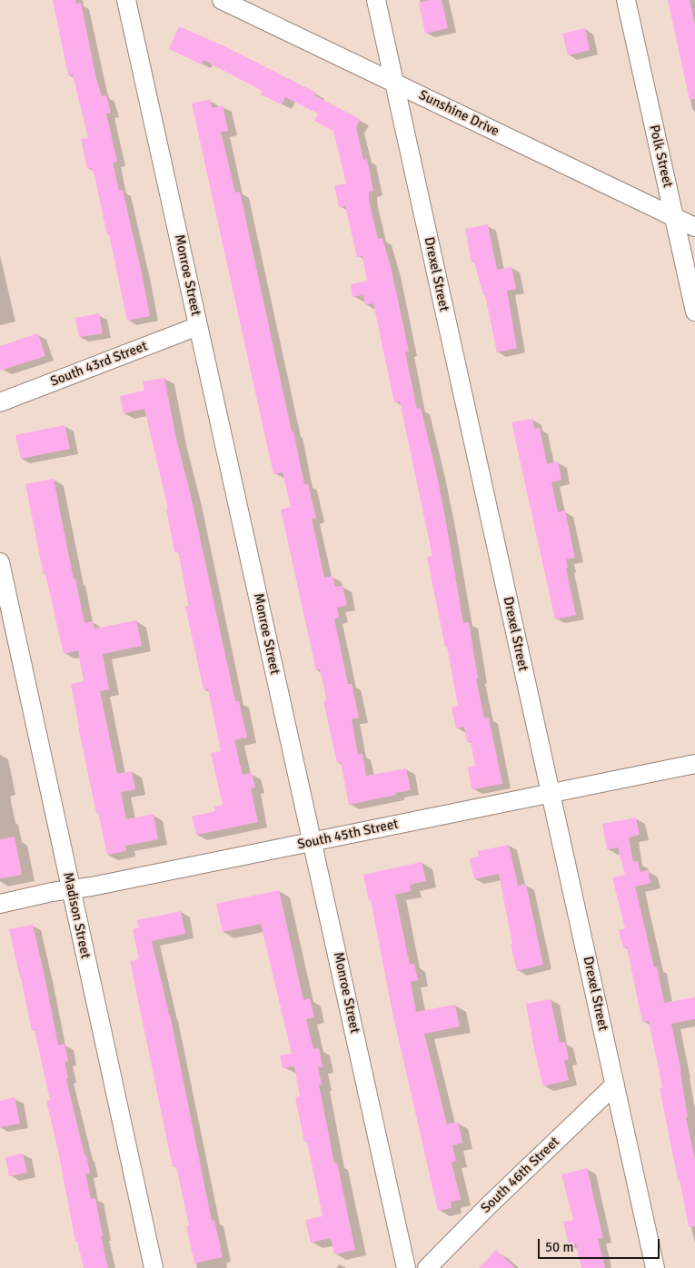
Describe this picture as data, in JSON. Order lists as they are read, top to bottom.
{
  "streets": {
    "street": [
      "Sunshine Drive",
      "Polk Street",
      "Drexel Street",
      "Monroe Street",
      "South 43rd Street",
      "South 45th Street",
      "Madison Street",
      "South 46th Street"
    ]
  },
  "crossings": [
    ["Sunshine Drive", "Polk Street"],
    ["Sunshine Drive", "Drexel Street"],
    ["Drexel Street", "South 45th Street"],
    ["Drexel Street", "South 46th Street"],
    ["Monroe Street", "South 43rd Street"],
    ["Monroe Street", "South 45th Street"],
    ["South 45th Street", "Madison Street"]
  ],
  "scale_bar": "50 m"
}
